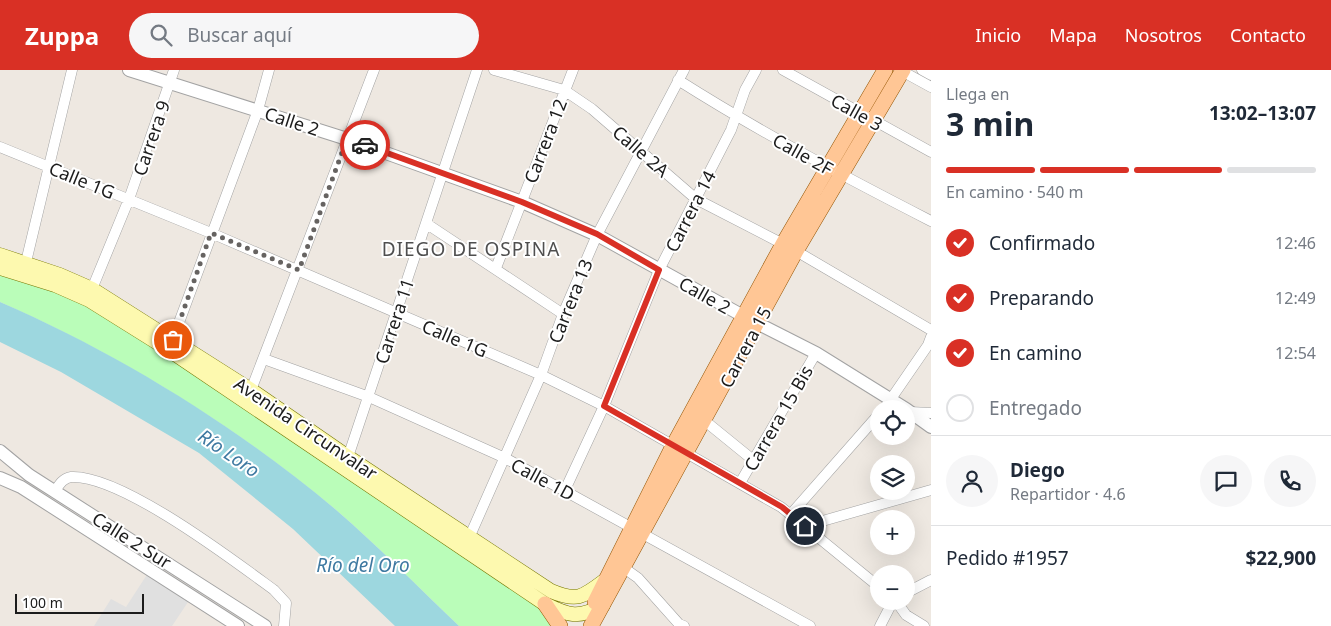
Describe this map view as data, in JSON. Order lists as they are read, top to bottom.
{
  "streets": {
    "main road": ["Carrera 15", "Avenida Circunvalar"],
    "street": [
      "Calle 3",
      "Calle 2",
      "Carrera 9",
      "Carrera 12",
      "Calle 2A",
      "Calle 2F",
      "Calle 1G",
      "Carrera 14",
      "Carrera 13",
      "Carrera 11",
      "Carrera 15 Bis",
      "Calle 1D",
      "Calle 2 Sur"
    ]
  },
  "crossings": [
    ["Calle 3", "Carrera 15"],
    ["Calle 2", "Carrera 9"],
    ["Calle 2", "Carrera 12"],
    ["Calle 2", "Carrera 14"],
    ["Calle 2", "Carrera 13"],
    ["Calle 2", "Carrera 11"],
    ["Calle 2", "Carrera 15"],
    ["Calle 2", "Carrera 15 Bis"],
    ["Carrera 9", "Calle 1G"],
    ["Carrera 9", "Avenida Circunvalar"],
    ["Carrera 12", "Calle 2A"],
    ["Calle 2A", "Carrera 14"],
    ["Calle 2A", "Carrera 13"],
    ["Calle 2A", "Carrera 15"],
    ["Calle 2F", "Carrera 14"],
    ["Calle 2F", "Carrera 13"],
    ["Calle 2F", "Carrera 15"],
    ["Calle 1G", "Carrera 14"],
    ["Calle 1G", "Carrera 13"],
    ["Calle 1G", "Carrera 11"],
    ["Calle 1G", "Carrera 15"],
    ["Calle 1G", "Carrera 15 Bis"],
    ["Carrera 14", "Calle 1D"],
    ["Carrera 13", "Avenida Circunvalar"],
    ["Carrera 13", "Calle 1D"],
    ["Carrera 11", "Avenida Circunvalar"],
    ["Carrera 11", "Calle 1D"],
    ["Carrera 15", "Avenida Circunvalar"],
    ["Carrera 15", "Calle 1D"]
  ],
  "districts": ["DIEGO DE OSPINA"],
  "water": ["Río Loro", "Río del Oro"],
  "scale_bar": "100 m",
  "page": {
    "header": "Zuppa",
    "search": "Buscar aquí",
    "nav": [
      "Inicio",
      "Mapa",
      "Nosotros",
      "Contacto"
    ],
    "heading": ["3 min", "Llega en", "13:02–13:07"],
    "panel": [
      "Diego",
      "Repartidor · 4.6",
      "Pedido #1957",
      "$22,900"
    ],
    "bar": "En camino · 540 m",
    "list": [
      ["Confirmado", "12:46"],
      ["Preparando", "12:49"],
      ["En camino", "12:54"],
      "Entregado"
    ],
    "map_buttons": ["+", "−"],
    "scale": "100 m"
  }
}
